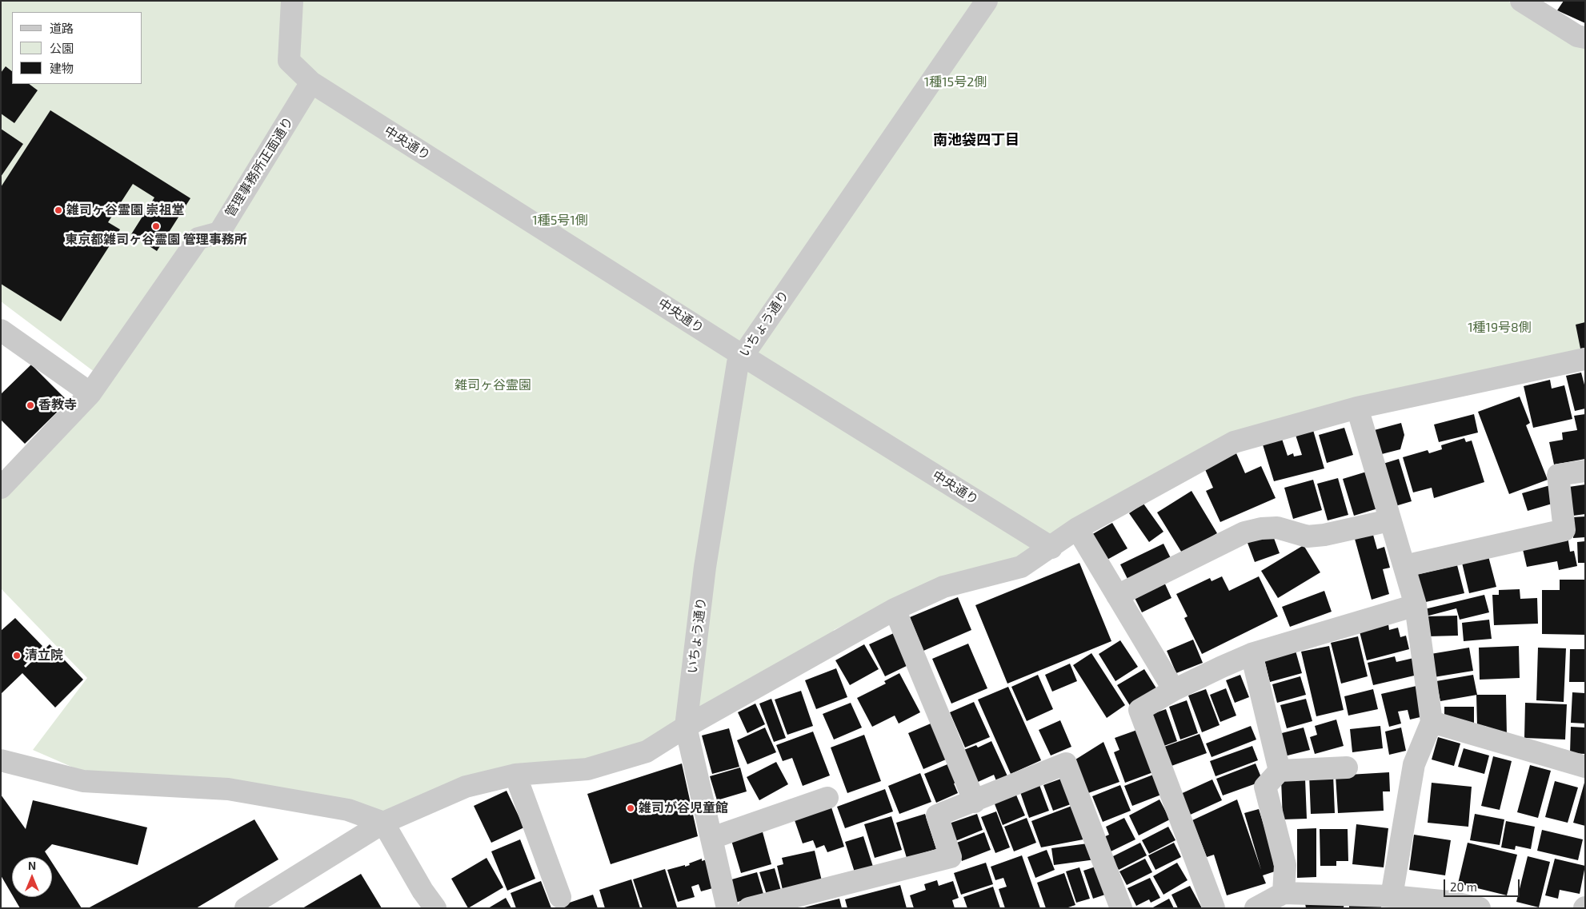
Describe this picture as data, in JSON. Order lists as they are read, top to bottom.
{
  "streets": {
    "street": ["中央通り", "管理事務所正面通り", "いちょう通り"]
  },
  "crossings": [
    ["中央通り", "管理事務所正面通り"],
    ["中央通り", "いちょう通り"]
  ],
  "districts": ["南池袋四丁目"],
  "parks": [
    "1種15号2側",
    "1種5号1側",
    "1種19号8側",
    "雑司ヶ谷霊園"
  ],
  "places": [
    "雑司ヶ谷霊園 崇祖堂",
    "東京都雑司ヶ谷霊園 管理事務所",
    "香教寺",
    "清立院",
    "雑司が谷児童館"
  ],
  "legend": ["道路", "公園", "建物"],
  "scale_bar": "20 m",
  "north": "top"
}
